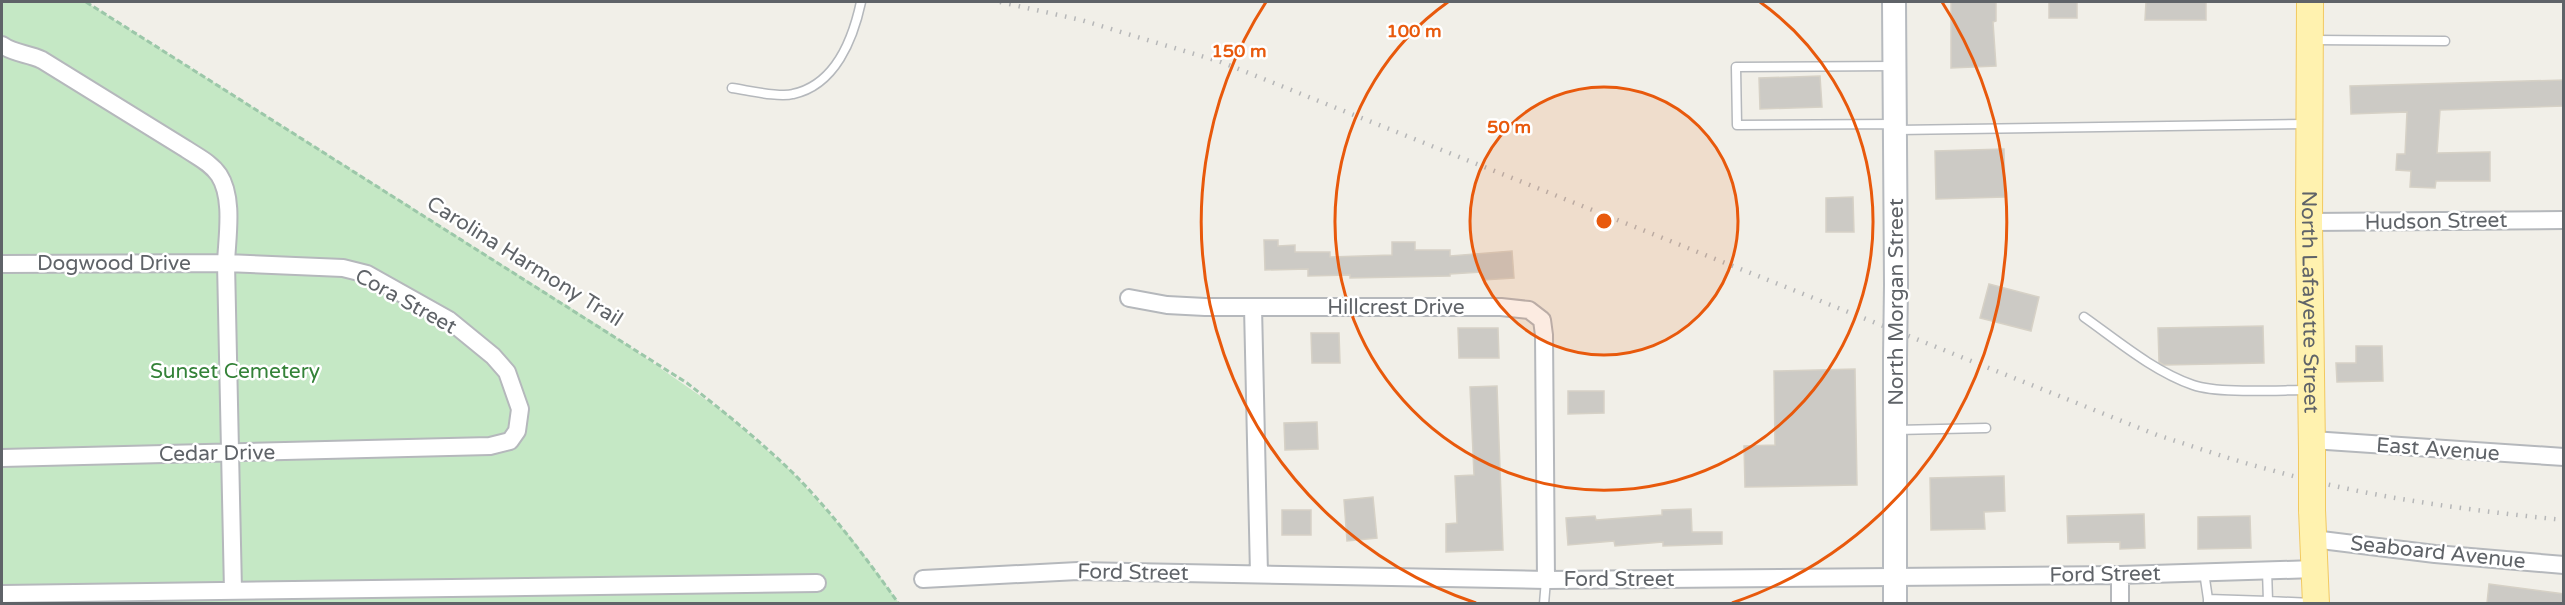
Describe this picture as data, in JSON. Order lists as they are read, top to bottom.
{
  "streets": {
    "main road": ["North Lafayette Street"],
    "street": [
      "Hudson Street",
      "Dogwood Drive",
      "Cora Street",
      "North Morgan Street",
      "Hillcrest Drive",
      "East Avenue",
      "Cedar Drive",
      "Seaboard Avenue",
      "Ford Street"
    ],
    "path": ["Carolina Harmony Trail"]
  },
  "crossings": [
    ["Hudson Street", "North Lafayette Street"],
    ["Dogwood Drive", "Cora Street"],
    ["Cora Street", "Cedar Drive"],
    ["North Morgan Street", "Ford Street"],
    ["North Lafayette Street", "East Avenue"],
    ["North Lafayette Street", "Seaboard Avenue"],
    ["North Lafayette Street", "Ford Street"],
    ["Hillcrest Drive", "Ford Street"]
  ],
  "parks": ["Sunset Cemetery"],
  "rings": ["100 m", "150 m", "50 m"]
}
